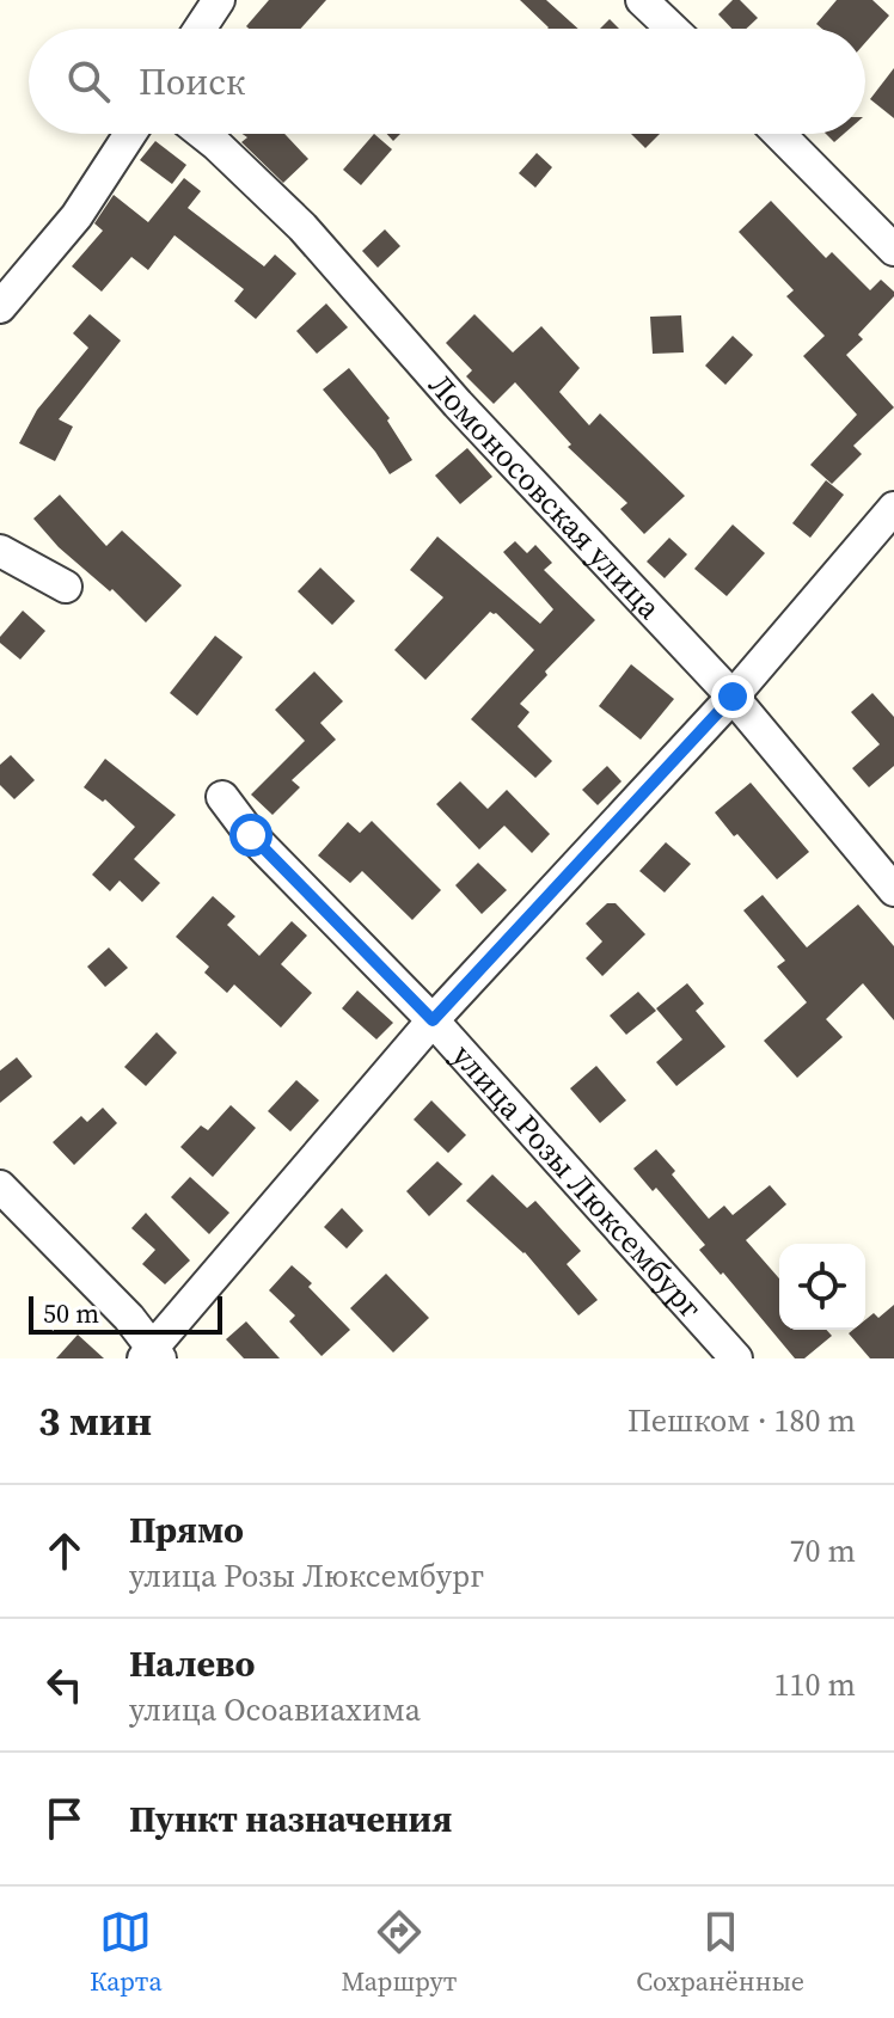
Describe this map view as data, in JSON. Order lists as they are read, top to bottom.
{
  "streets": {
    "street": ["Ломоносовская улица", "улица Розы Люксембург"]
  },
  "scale_bar": "50 m",
  "page": {
    "search": "Поиск",
    "scale": "50 m",
    "heading": ["3 мин", "Пешком · 180 m"],
    "list": [
      ["Прямо", "улица Розы Люксембург", "70 m"],
      ["Налево", "улица Осоавиахима", "110 m"],
      "Пункт назначения"
    ],
    "nav": ["Карта", "Маршрут", "Сохранённые"]
  }
}
